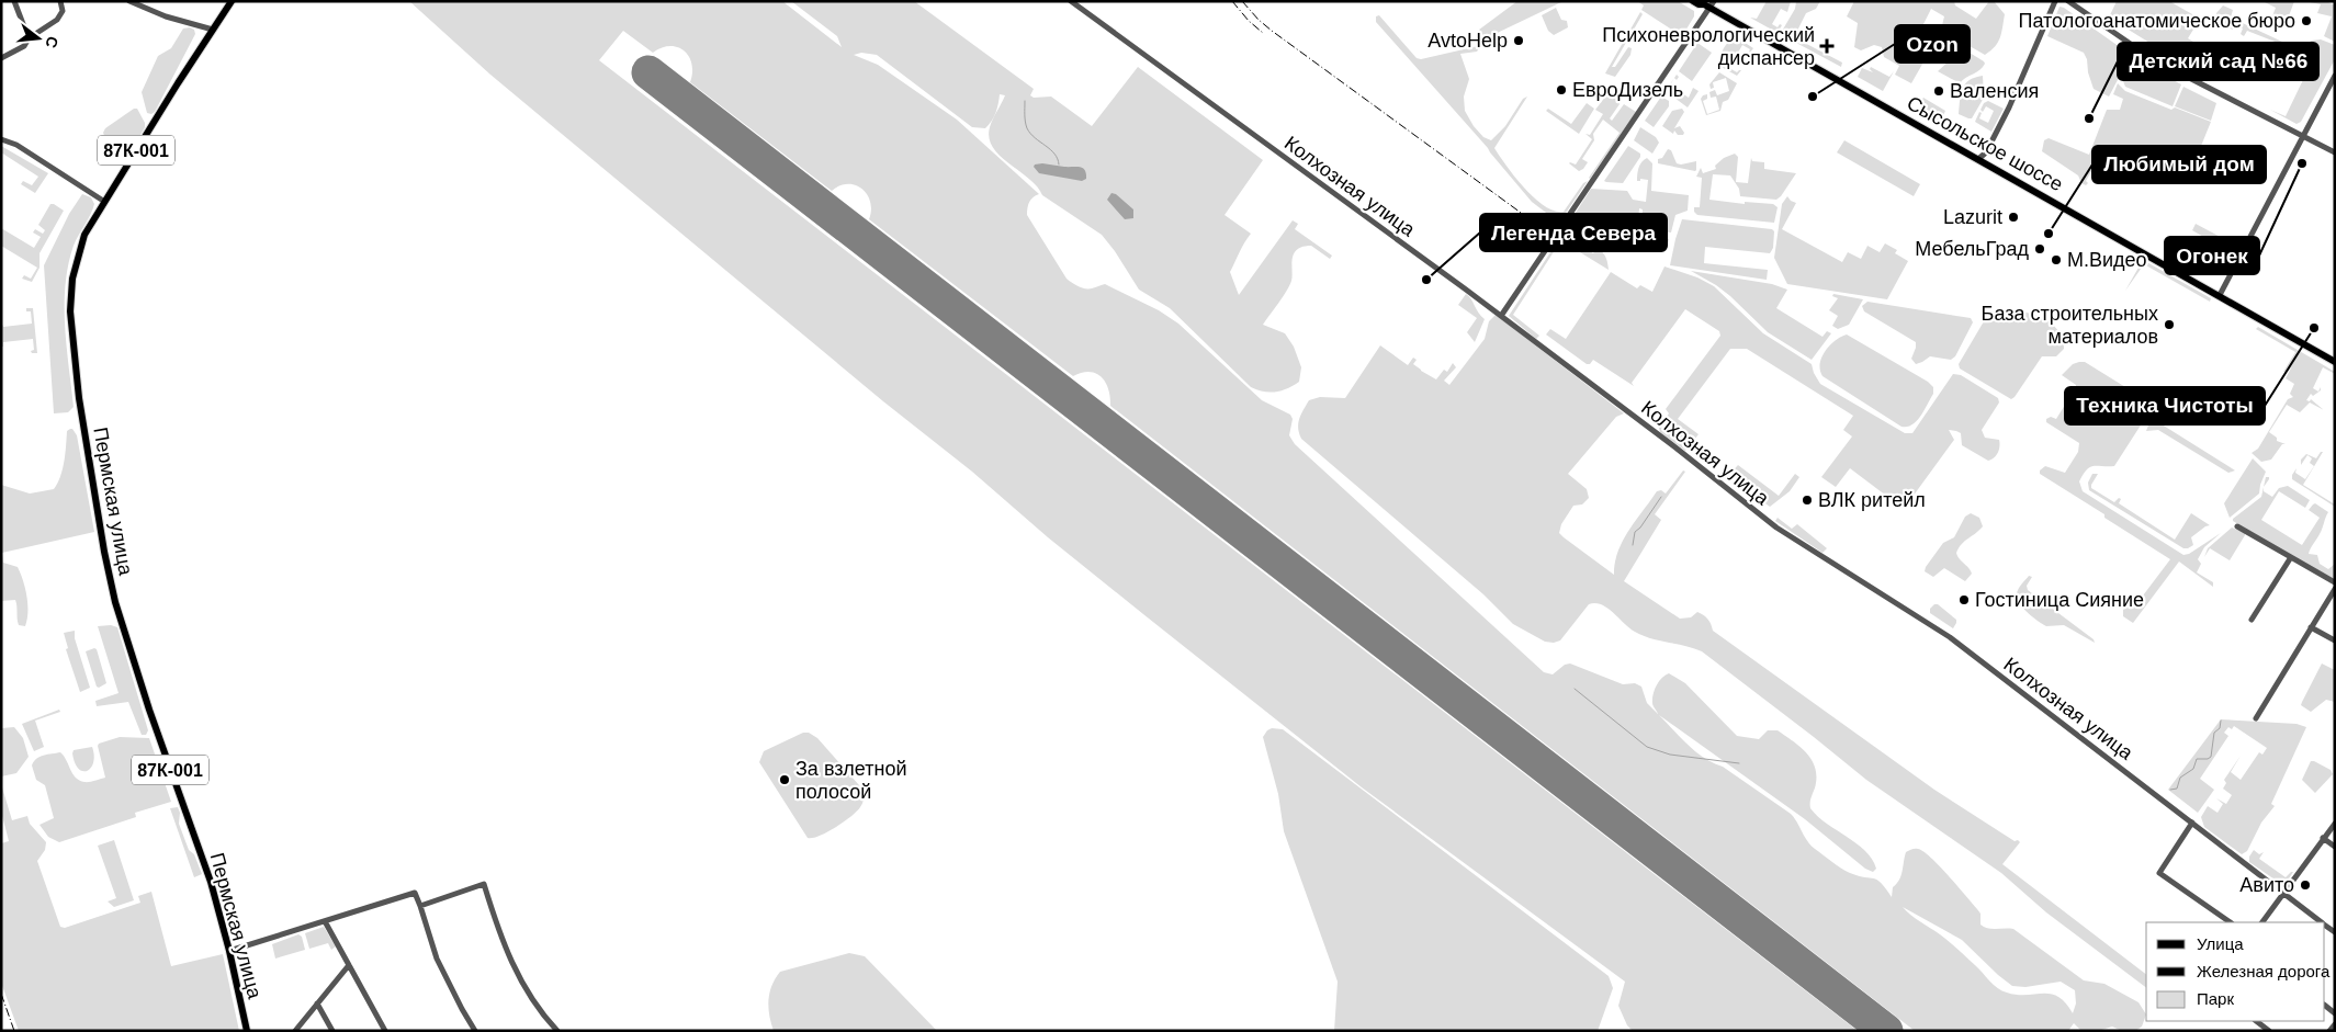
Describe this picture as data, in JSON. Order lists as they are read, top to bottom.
{
  "streets": {
    "main road": ["Сысольское шоссе", "87К-001", "Пермская улица"],
    "street": ["Колхозная улица"]
  },
  "places": {
    "other": [
      "Патологоанатомическое бюро",
      "AvtoHelp",
      "ЕвроДизель",
      "Валенсия",
      "Ozon",
      "Детский сад №66",
      "Огонек",
      "Lazurit",
      "Любимый дом",
      "МебельГрад",
      "М.Видео",
      "Легенда Севера",
      "База строительных материалов",
      "Техника Чистоты",
      "ВЛК ритейл",
      "Гостиница Сияние",
      "За взлетной полосой",
      "Авито"
    ],
    "health": ["Психоневрологический диспансер"]
  },
  "legend": ["Улица", "Железная дорога", "Парк"],
  "north": "right"
}
